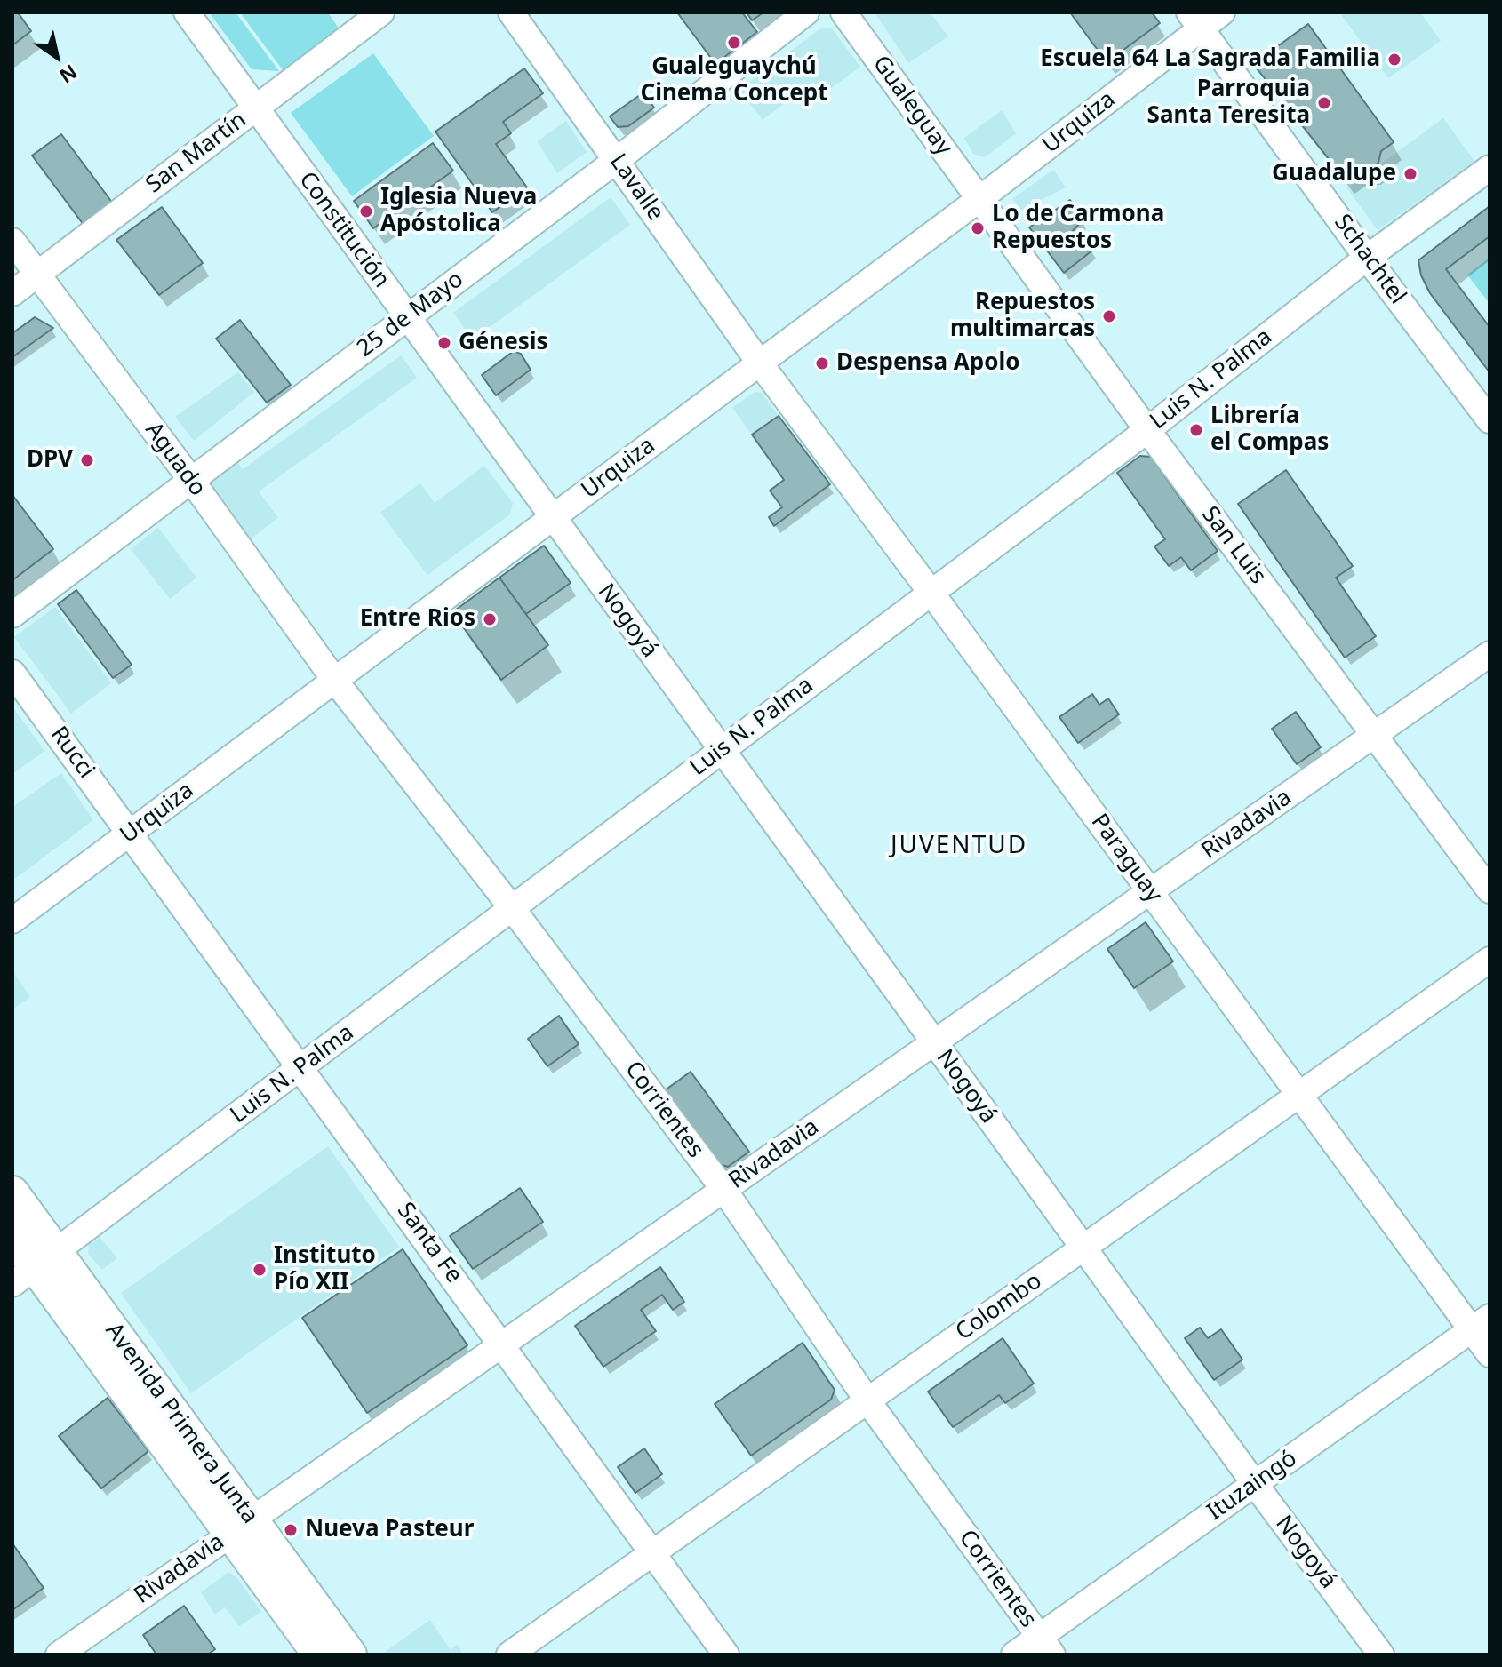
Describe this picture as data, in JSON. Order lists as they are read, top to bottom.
{
  "streets": {
    "main road": ["Avenida Primera Junta"],
    "street": [
      "Gualeguay",
      "Urquiza",
      "San Martín",
      "Lavalle",
      "Constitución",
      "Schachtel",
      "25 de Mayo",
      "Luis N. Palma",
      "Aguado",
      "San Luis",
      "Nogoyá",
      "Rucci",
      "Rivadavia",
      "Paraguay",
      "Corrientes",
      "Santa Fe",
      "Colombo",
      "Ituzaingó"
    ]
  },
  "crossings": [
    ["Gualeguay", "Urquiza"],
    ["Gualeguay", "San Luis"],
    ["Urquiza", "Lavalle"],
    ["Urquiza", "Constitución"],
    ["Urquiza", "Schachtel"],
    ["Urquiza", "Aguado"],
    ["Urquiza", "San Luis"],
    ["Urquiza", "Nogoyá"],
    ["Urquiza", "Rucci"],
    ["Urquiza", "Paraguay"],
    ["Urquiza", "Corrientes"],
    ["Urquiza", "Santa Fe"],
    ["San Martín", "Constitución"],
    ["San Martín", "Aguado"],
    ["Lavalle", "25 de Mayo"],
    ["Lavalle", "Paraguay"],
    ["Constitución", "25 de Mayo"],
    ["Constitución", "Nogoyá"],
    ["Schachtel", "Luis N. Palma"],
    ["25 de Mayo", "Aguado"],
    ["Luis N. Palma", "San Luis"],
    ["Luis N. Palma", "Nogoyá"],
    ["Luis N. Palma", "Paraguay"],
    ["Luis N. Palma", "Corrientes"],
    ["Luis N. Palma", "Santa Fe"],
    ["Luis N. Palma", "Avenida Primera Junta"],
    ["Aguado", "Corrientes"],
    ["San Luis", "Rivadavia"],
    ["Nogoyá", "Rivadavia"],
    ["Nogoyá", "Colombo"],
    ["Nogoyá", "Ituzaingó"],
    ["Rucci", "Santa Fe"],
    ["Rivadavia", "Paraguay"],
    ["Rivadavia", "Corrientes"],
    ["Rivadavia", "Santa Fe"],
    ["Rivadavia", "Avenida Primera Junta"],
    ["Paraguay", "Colombo"],
    ["Paraguay", "Ituzaingó"],
    ["Corrientes", "Colombo"],
    ["Corrientes", "Ituzaingó"],
    ["Santa Fe", "Colombo"]
  ],
  "districts": ["JUVENTUD"],
  "places": [
    "Gualeguaychú Cinema Concept",
    "Escuela 64 La Sagrada Familia",
    "Parroquia Santa Teresita",
    "Guadalupe",
    "Iglesia Nueva Apóstolica",
    "Lo de Carmona Repuestos",
    "Repuestos multimarcas",
    "Génesis",
    "Despensa Apolo",
    "Librería el Compas",
    "DPV",
    "Entre Rios",
    "Instituto Pío XII",
    "Nueva Pasteur"
  ],
  "north": "bottom right"
}
